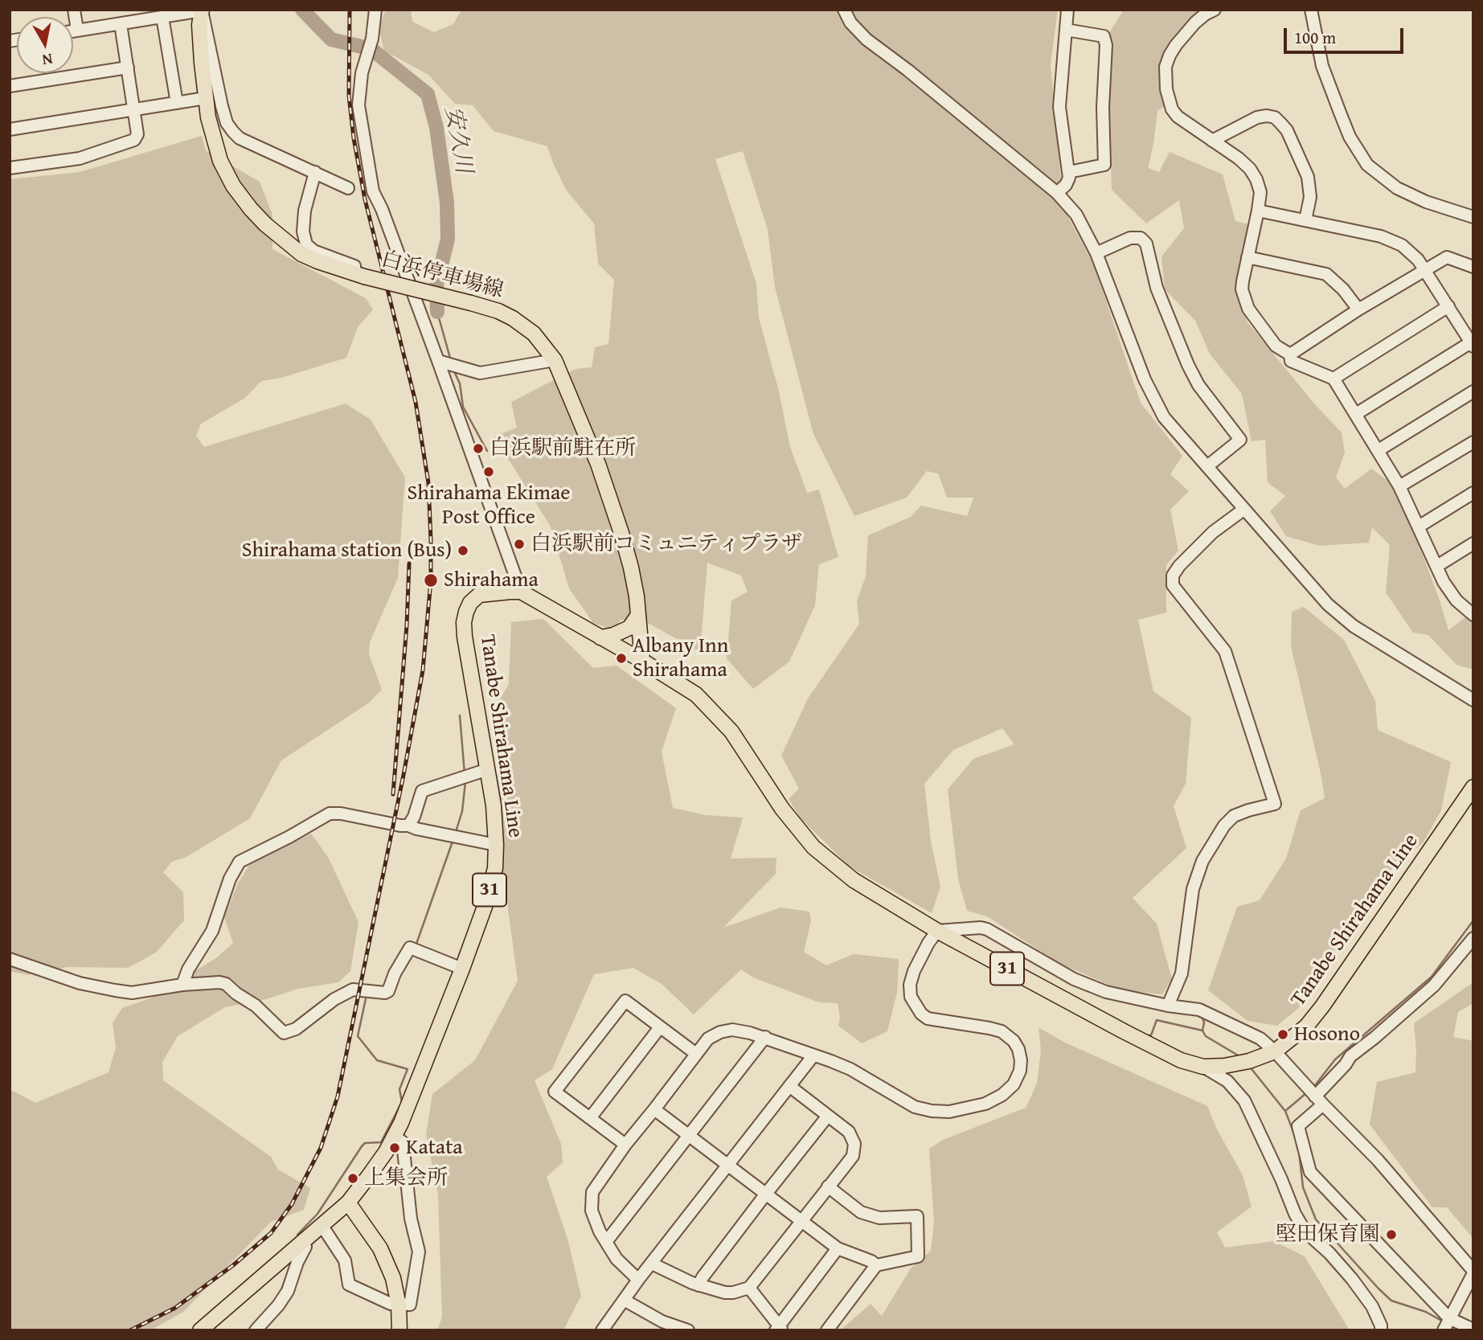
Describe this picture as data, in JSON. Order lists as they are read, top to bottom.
{
  "streets": {
    "main road": ["白浜停車場線", "Tanabe Shirahama Line", "31"]
  },
  "crossings": [
    ["白浜停車場線", "Tanabe Shirahama Line"]
  ],
  "water": ["安久川"],
  "places": [
    "白浜駅前駐在所",
    "Shirahama Ekimae Post Office",
    "白浜駅前コミュニティプラザ",
    "Shirahama station (Bus)",
    "Shirahama",
    "Albany Inn Shirahama",
    "Hosono",
    "Katata",
    "上集会所",
    "堅田保育園"
  ],
  "scale_bar": "100 m",
  "north": "bottom"
}
